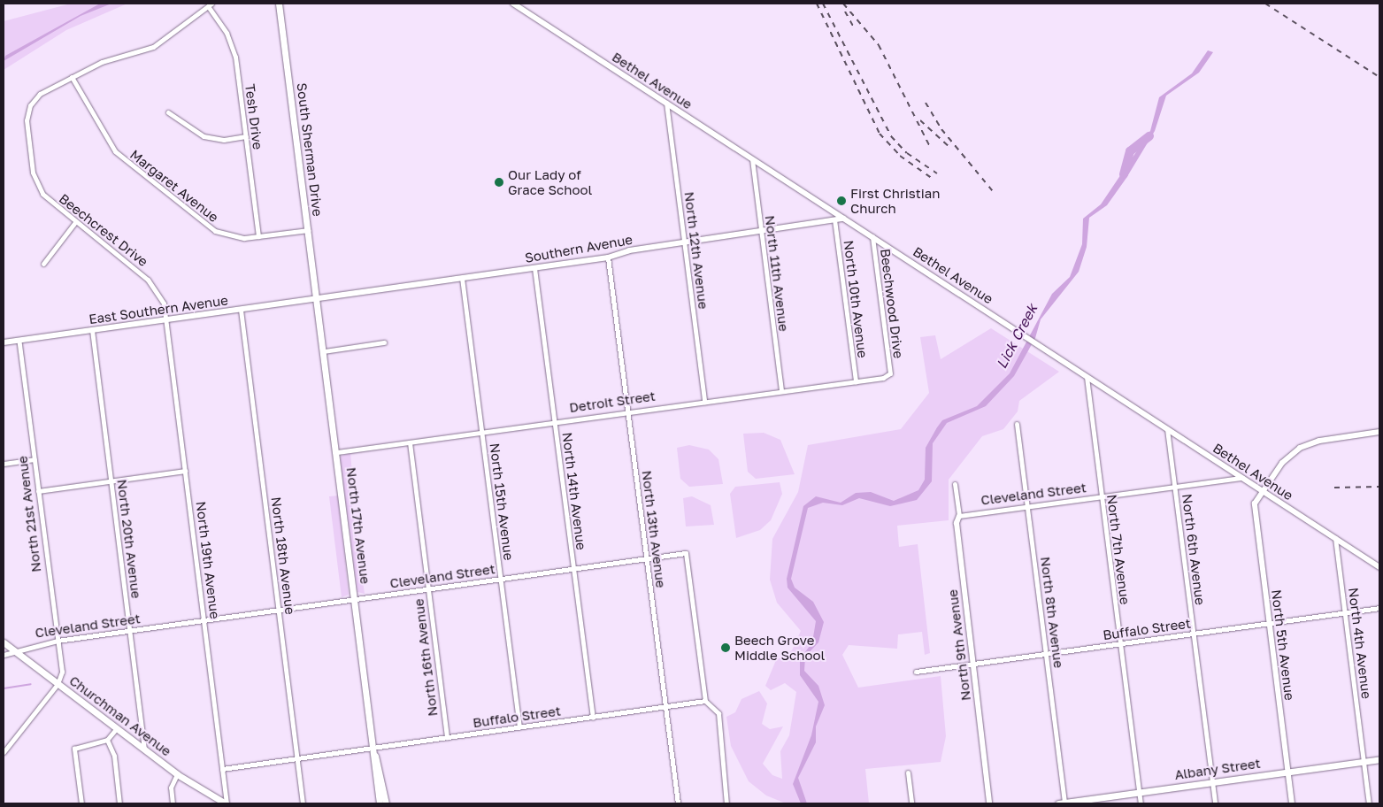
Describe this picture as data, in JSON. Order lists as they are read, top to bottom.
{
  "streets": {
    "main road": [
      "South Sherman Drive",
      "North 17th Avenue",
      "Churchman Avenue",
      "Albany Street"
    ],
    "street": [
      "Bethel Avenue",
      "Tesh Drive",
      "Margaret Avenue",
      "Beechcrest Drive",
      "Southern Avenue",
      "North 12th Avenue",
      "North 11th Avenue",
      "North 10th Avenue",
      "Beechwood Drive",
      "East Southern Avenue",
      "Detroit Street",
      "North 14th Avenue",
      "Cleveland Street",
      "North 15th Avenue",
      "North 21st Avenue",
      "North 13th Avenue",
      "North 20th Avenue",
      "North 7th Avenue",
      "North 6th Avenue",
      "North 18th Avenue",
      "North 19th Avenue",
      "North 8th Avenue",
      "Buffalo Street",
      "North 4th Avenue",
      "North 9th Avenue",
      "North 5th Avenue",
      "North 16th Avenue"
    ]
  },
  "crossings": [
    ["Bethel Avenue", "Southern Avenue"],
    ["Bethel Avenue", "North 12th Avenue"],
    ["Bethel Avenue", "North 11th Avenue"],
    ["Bethel Avenue", "Beechwood Drive"],
    ["Bethel Avenue", "Cleveland Street"],
    ["Bethel Avenue", "North 7th Avenue"],
    ["Bethel Avenue", "North 6th Avenue"],
    ["Bethel Avenue", "North 4th Avenue"],
    ["Bethel Avenue", "North 5th Avenue"],
    ["Tesh Drive", "Margaret Avenue"],
    ["South Sherman Drive", "Margaret Avenue"],
    ["South Sherman Drive", "Southern Avenue"],
    ["South Sherman Drive", "East Southern Avenue"],
    ["South Sherman Drive", "North 17th Avenue"],
    ["Margaret Avenue", "Beechcrest Drive"],
    ["Beechcrest Drive", "East Southern Avenue"],
    ["Beechcrest Drive", "North 19th Avenue"],
    ["Southern Avenue", "North 12th Avenue"],
    ["Southern Avenue", "North 11th Avenue"],
    ["Southern Avenue", "North 10th Avenue"],
    ["Southern Avenue", "East Southern Avenue"],
    ["Southern Avenue", "North 14th Avenue"],
    ["Southern Avenue", "North 15th Avenue"],
    ["Southern Avenue", "North 17th Avenue"],
    ["Southern Avenue", "North 13th Avenue"],
    ["North 12th Avenue", "Detroit Street"],
    ["North 11th Avenue", "Detroit Street"],
    ["North 10th Avenue", "Detroit Street"],
    ["Beechwood Drive", "Detroit Street"],
    ["East Southern Avenue", "North 21st Avenue"],
    ["East Southern Avenue", "North 17th Avenue"],
    ["East Southern Avenue", "North 20th Avenue"],
    ["East Southern Avenue", "North 18th Avenue"],
    ["East Southern Avenue", "North 19th Avenue"],
    ["Detroit Street", "North 14th Avenue"],
    ["Detroit Street", "North 15th Avenue"],
    ["Detroit Street", "North 17th Avenue"],
    ["Detroit Street", "North 13th Avenue"],
    ["Detroit Street", "North 16th Avenue"],
    ["North 14th Avenue", "Cleveland Street"],
    ["North 14th Avenue", "Buffalo Street"],
    ["Cleveland Street", "North 15th Avenue"],
    ["Cleveland Street", "North 21st Avenue"],
    ["Cleveland Street", "North 17th Avenue"],
    ["Cleveland Street", "North 13th Avenue"],
    ["Cleveland Street", "North 20th Avenue"],
    ["Cleveland Street", "North 7th Avenue"],
    ["Cleveland Street", "North 6th Avenue"],
    ["Cleveland Street", "North 18th Avenue"],
    ["Cleveland Street", "North 19th Avenue"],
    ["Cleveland Street", "North 8th Avenue"],
    ["Cleveland Street", "Buffalo Street"],
    ["Cleveland Street", "North 9th Avenue"],
    ["Cleveland Street", "North 16th Avenue"],
    ["Cleveland Street", "Churchman Avenue"],
    ["North 15th Avenue", "Buffalo Street"],
    ["North 21st Avenue", "Churchman Avenue"],
    ["North 17th Avenue", "Buffalo Street"],
    ["North 13th Avenue", "Buffalo Street"],
    ["North 20th Avenue", "Churchman Avenue"],
    ["North 7th Avenue", "Buffalo Street"],
    ["North 7th Avenue", "Albany Street"],
    ["North 6th Avenue", "Buffalo Street"],
    ["North 6th Avenue", "Albany Street"],
    ["North 18th Avenue", "Buffalo Street"],
    ["North 19th Avenue", "Buffalo Street"],
    ["North 19th Avenue", "Churchman Avenue"],
    ["North 8th Avenue", "Buffalo Street"],
    ["North 8th Avenue", "Albany Street"],
    ["Buffalo Street", "North 4th Avenue"],
    ["Buffalo Street", "North 9th Avenue"],
    ["Buffalo Street", "North 5th Avenue"],
    ["Buffalo Street", "North 16th Avenue"],
    ["North 4th Avenue", "Albany Street"],
    ["North 5th Avenue", "Albany Street"]
  ],
  "water": ["Lick Creek"],
  "places": ["Our Lady of Grace School", "First Christian Church", "Beech Grove Middle School"]
}
